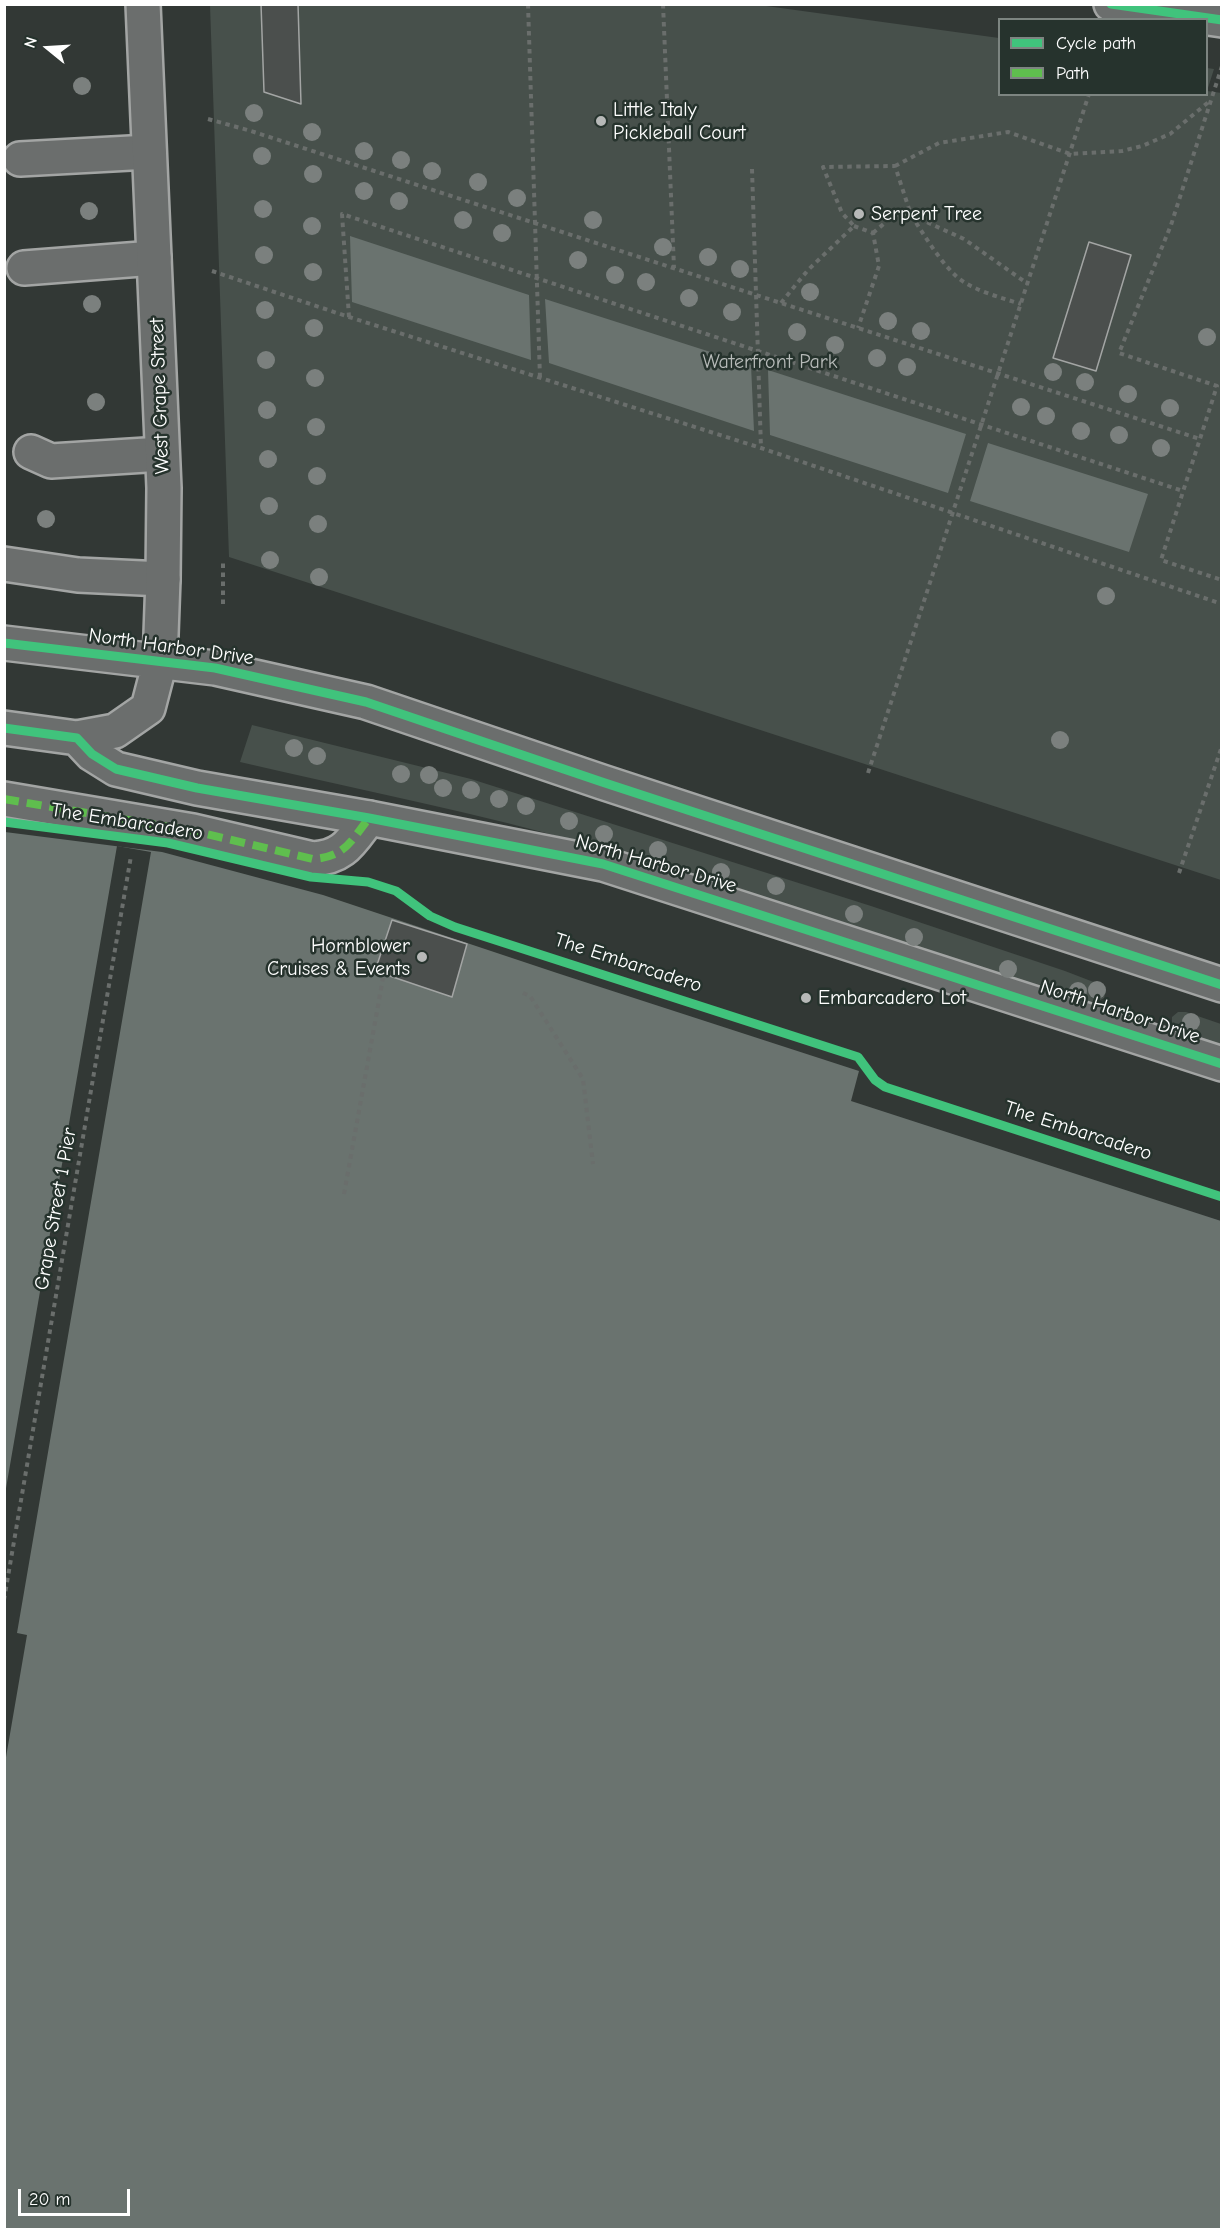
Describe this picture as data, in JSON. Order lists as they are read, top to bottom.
{
  "streets": {
    "main road": ["West Grape Street", "North Harbor Drive"],
    "path": ["Grape Street 1 Pier"],
    "cycle path": ["The Embarcadero"]
  },
  "crossings": [
    ["West Grape Street", "North Harbor Drive"]
  ],
  "parks": ["Waterfront Park"],
  "places": [
    "Little Italy Pickleball Court",
    "Serpent Tree",
    "Hornblower Cruises & Events",
    "Embarcadero Lot"
  ],
  "legend": ["Cycle path", "Path"],
  "scale_bar": "20 m",
  "north": "left"
}
